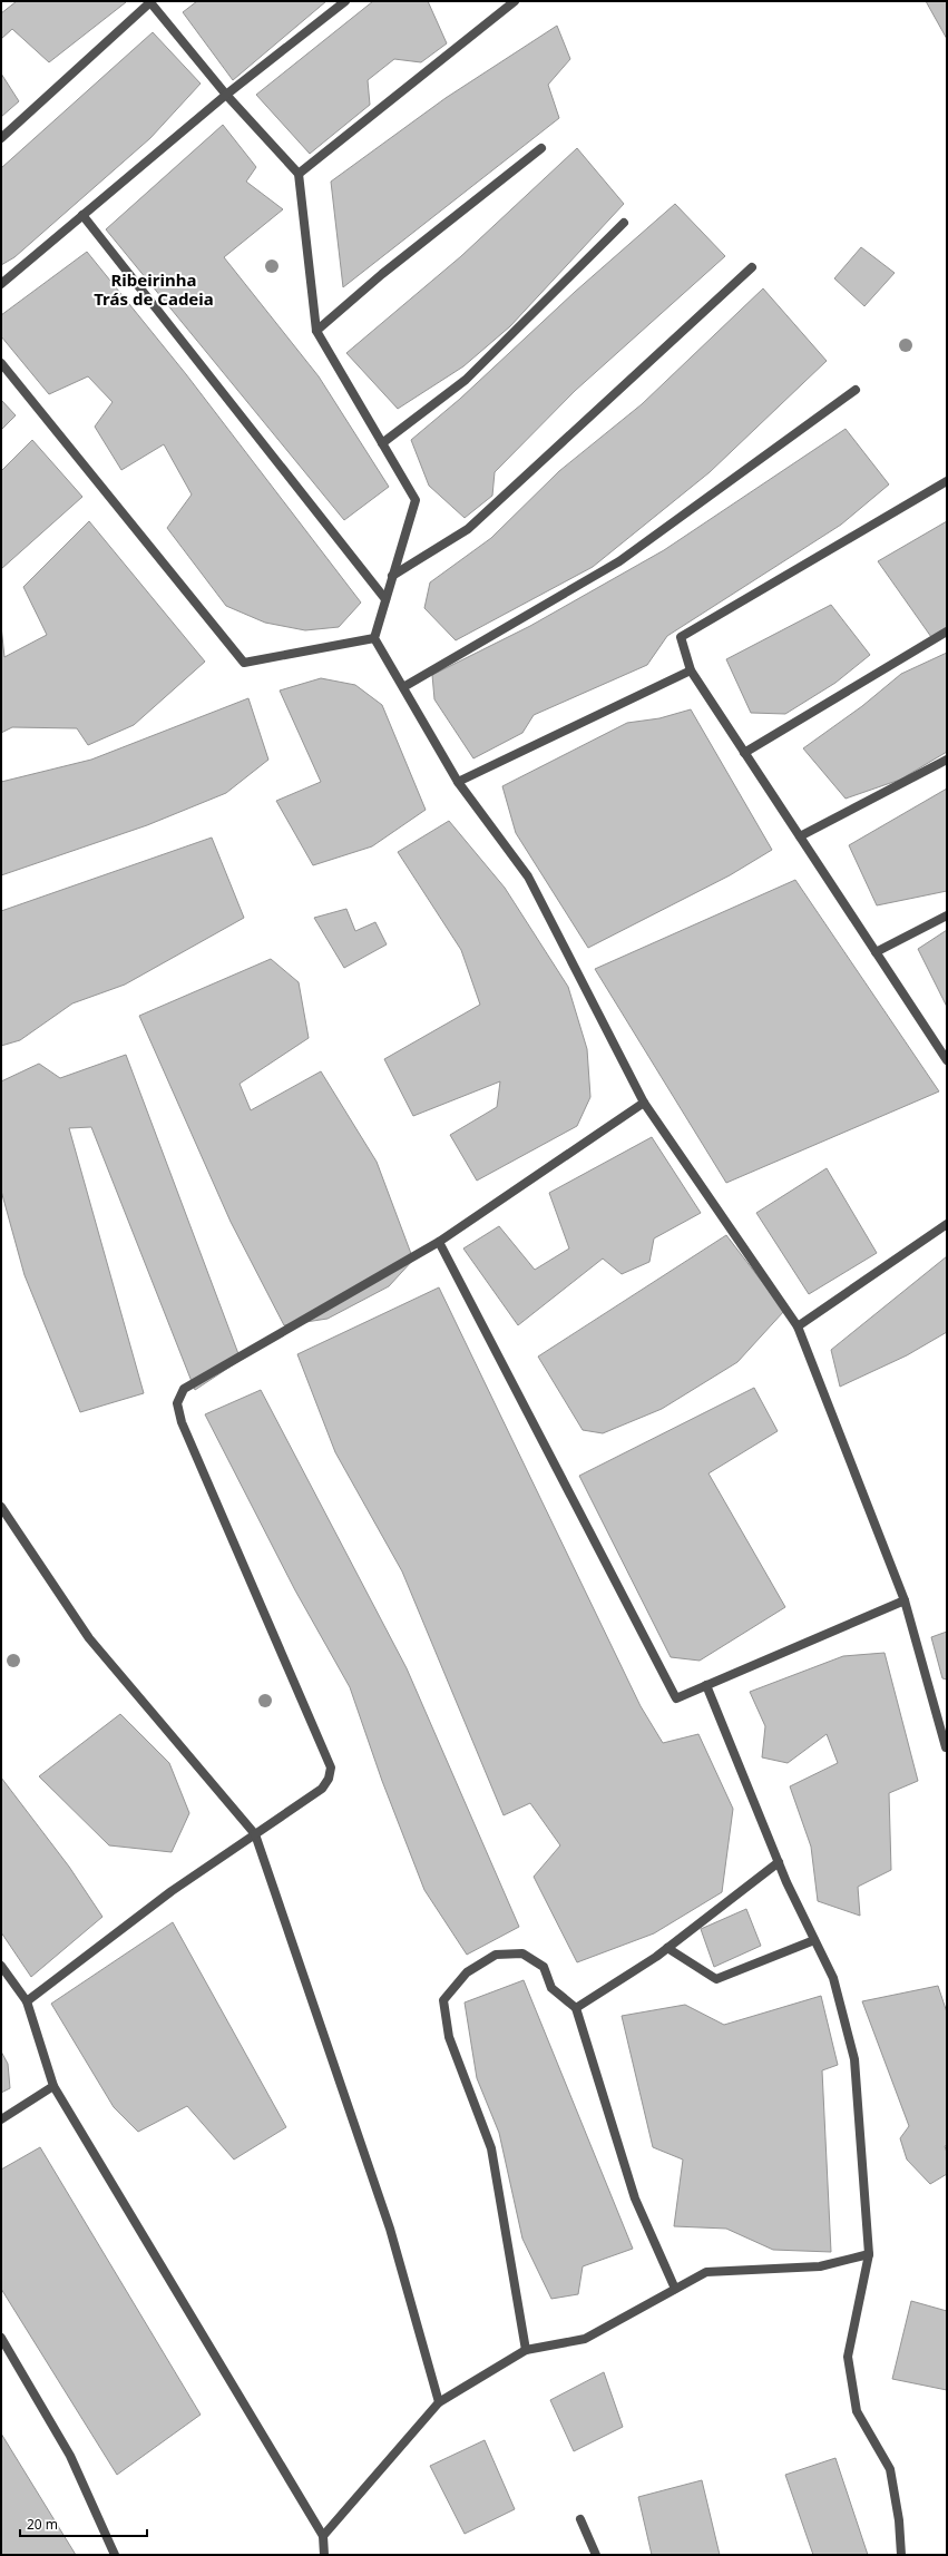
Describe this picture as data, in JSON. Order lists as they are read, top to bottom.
{
  "districts": ["Ribeirinha Trás de Cadeia"],
  "scale_bar": "20 m"
}
